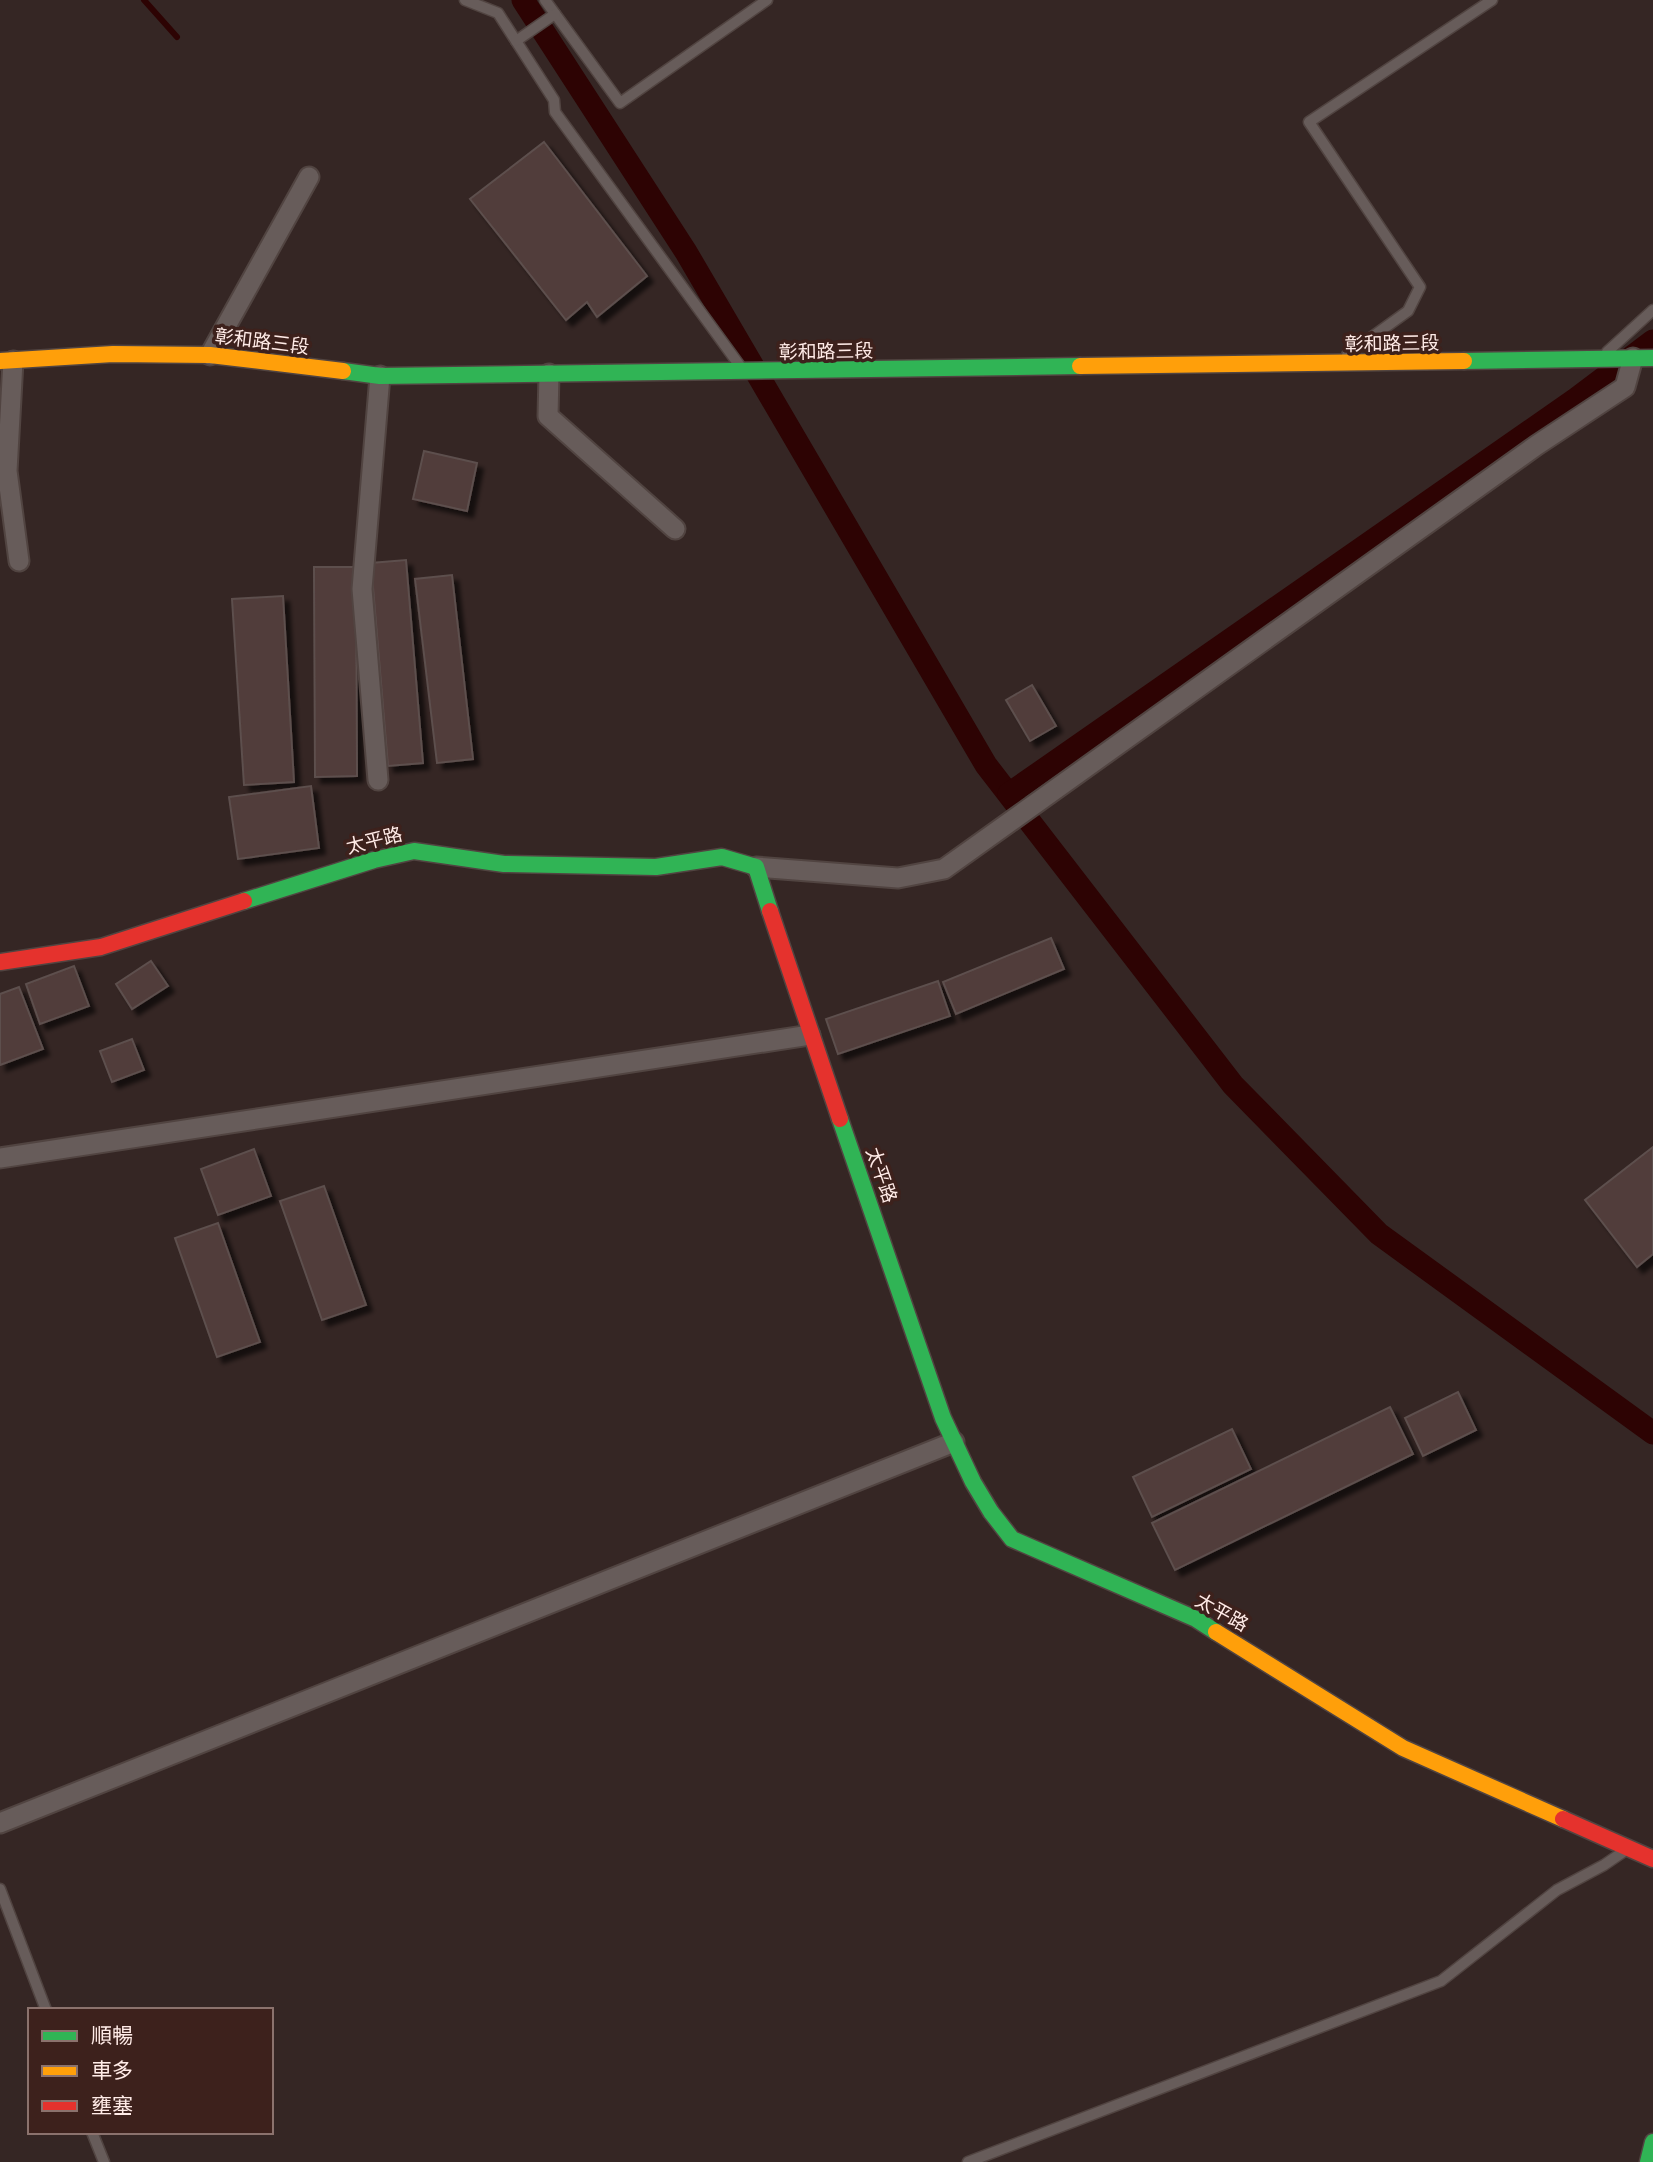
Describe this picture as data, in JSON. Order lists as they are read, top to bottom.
{
  "streets": {
    "street": ["彰和路三段", "太平路"]
  },
  "legend": ["順暢", "車多", "壅塞"]
}
